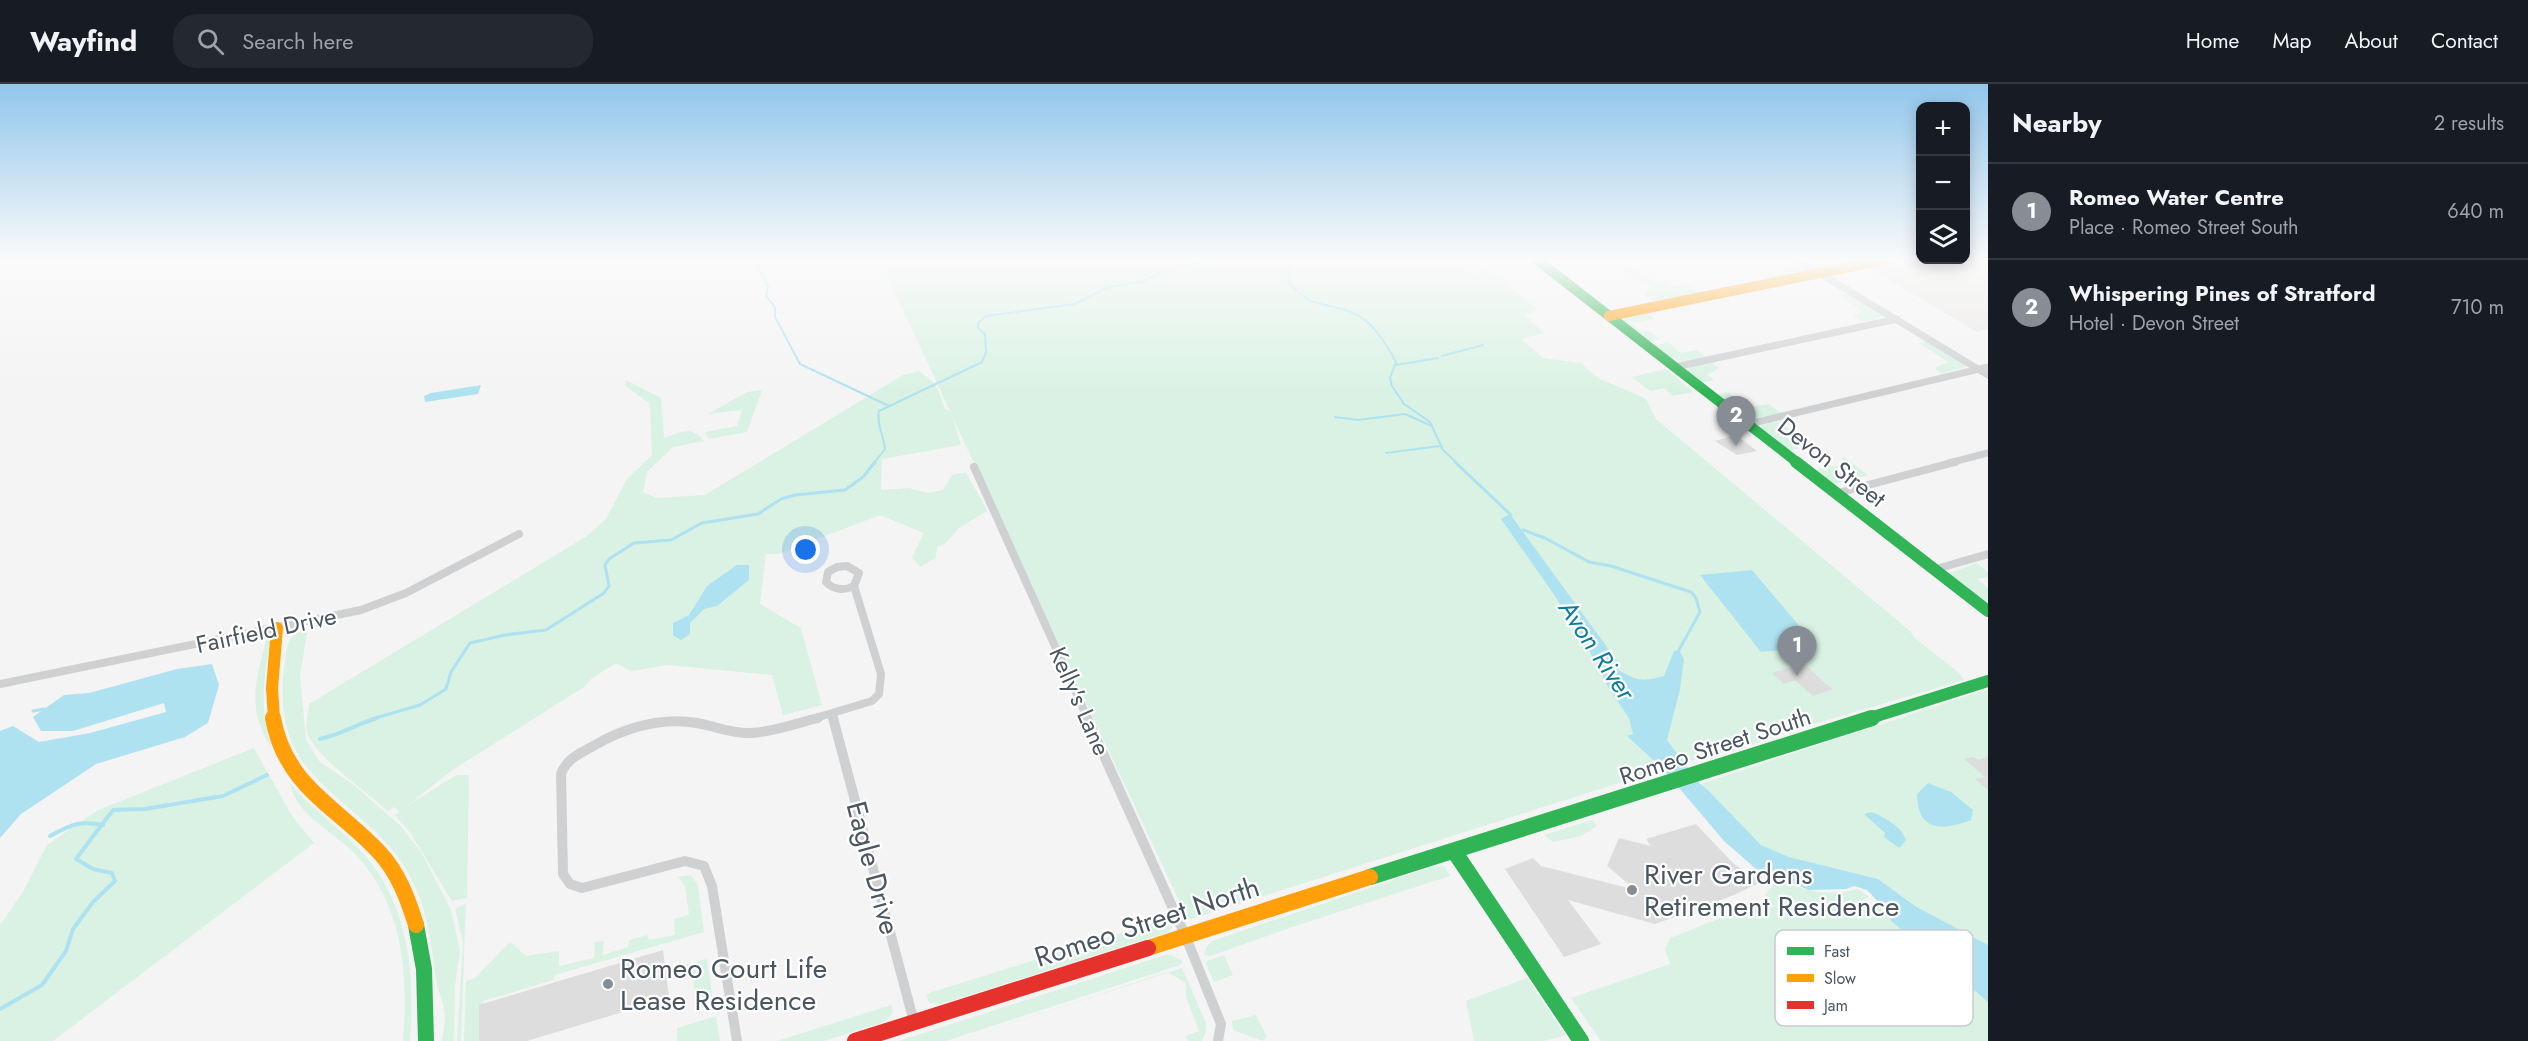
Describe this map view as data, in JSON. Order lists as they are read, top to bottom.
{
  "streets": {
    "street": [
      "Devon Street",
      "Fairfield Drive",
      "Kelly's Lane",
      "Romeo Street South",
      "Eagle Drive",
      "Romeo Street North"
    ]
  },
  "crossings": [
    ["Kelly's Lane", "Romeo Street North"],
    ["Romeo Street South", "Romeo Street North"],
    ["Eagle Drive", "Romeo Street North"]
  ],
  "water": ["Avon River"],
  "places": ["River Gardens Retirement Residence", "Romeo Court Life Lease Residence"],
  "legend": ["Fast", "Slow", "Jam"],
  "page": {
    "header": "Wayfind",
    "search": "Search here",
    "nav": [
      "Home",
      "Map",
      "About",
      "Contact"
    ],
    "heading": ["Nearby", "2 results"],
    "map_buttons": ["+", "−"],
    "list": [
      {
        "mark": "1",
        "name": "Romeo Water Centre",
        "note": "Place · Romeo Street South",
        "value": "640 m"
      },
      {
        "mark": "2",
        "name": "Whispering Pines of Stratford",
        "note": "Hotel · Devon Street",
        "value": "710 m"
      }
    ],
    "pins": ["2", "1"]
  }
}
